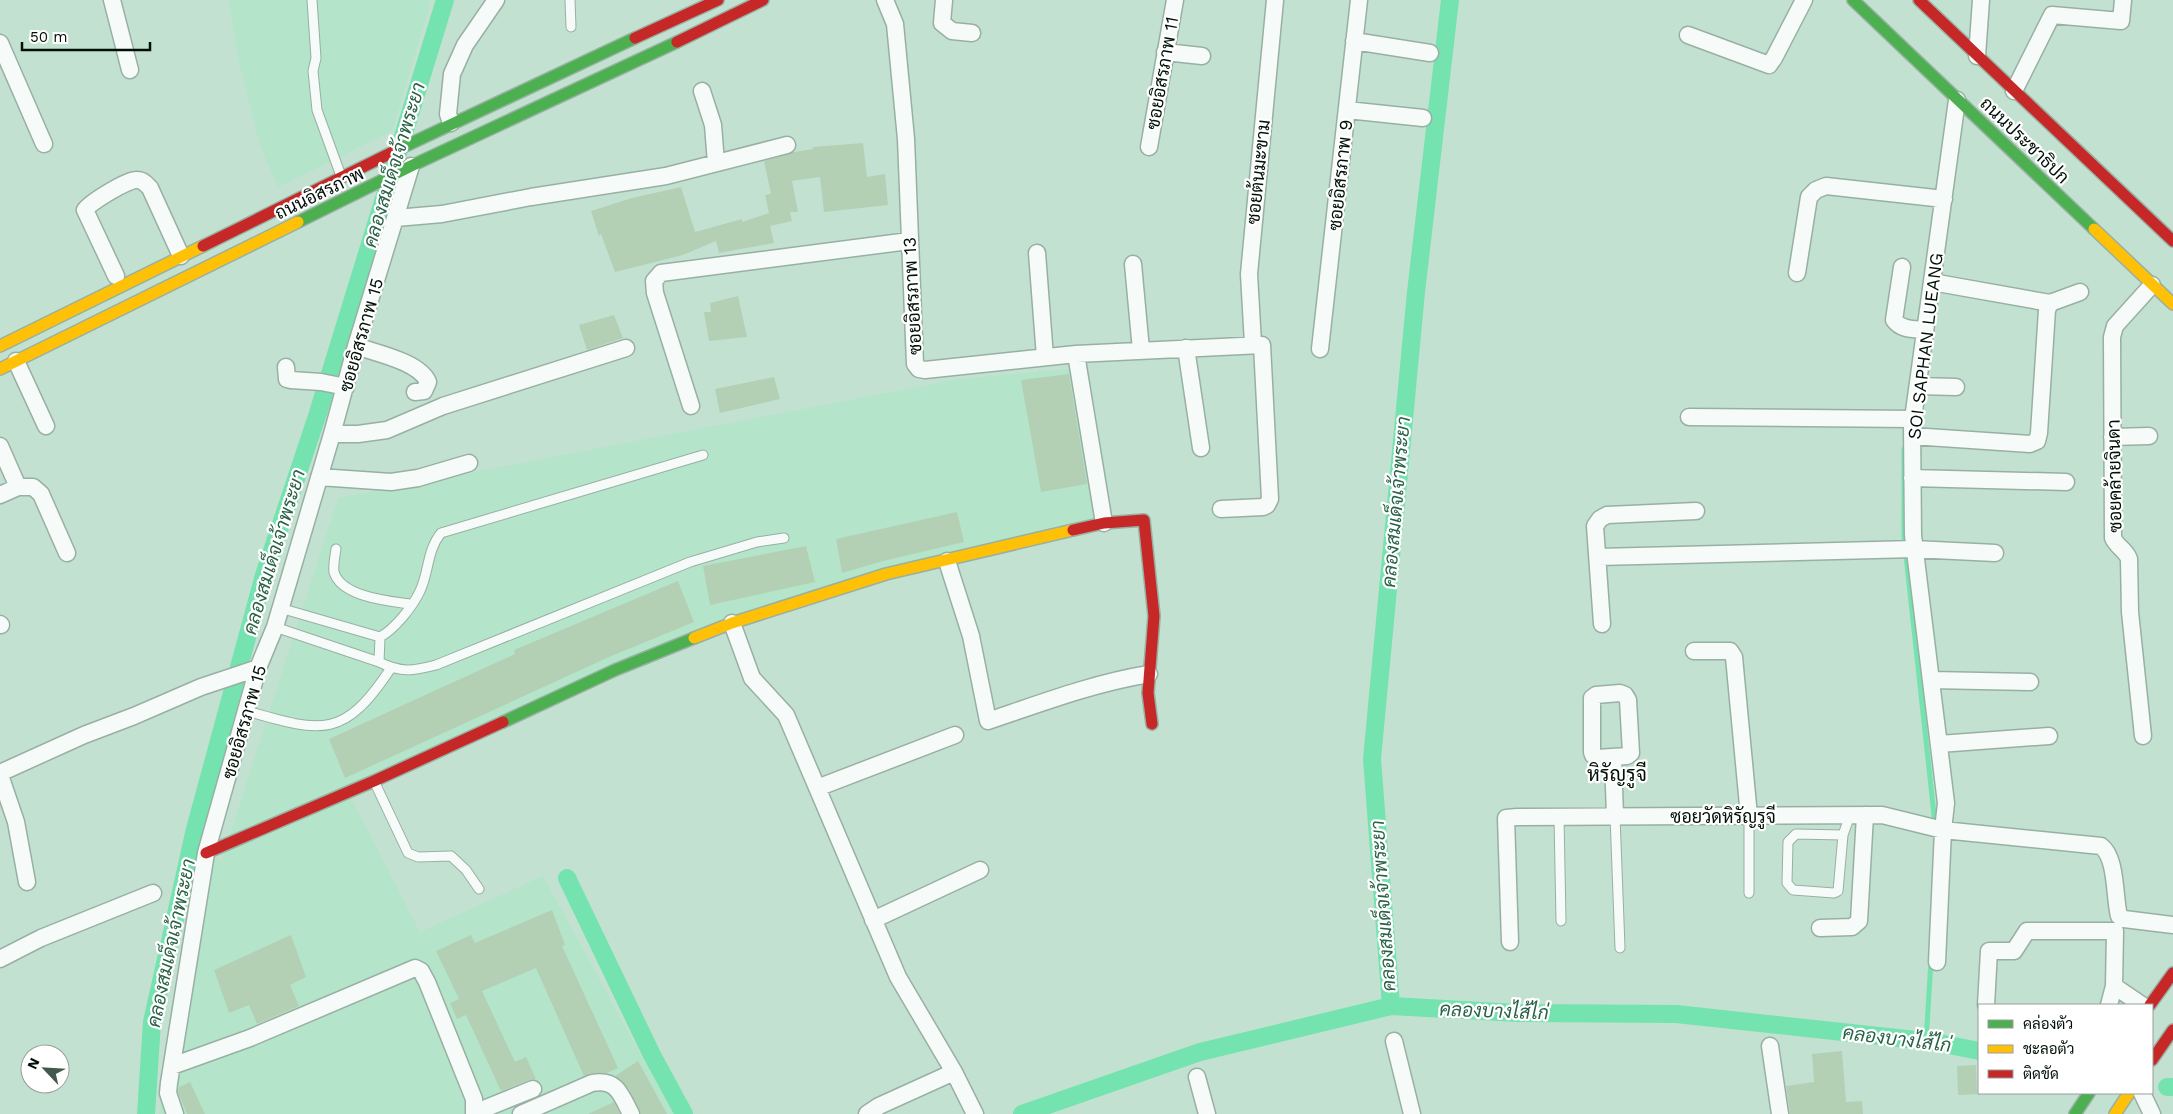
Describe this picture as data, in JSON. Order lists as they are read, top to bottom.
{
  "streets": {
    "main road": ["ถนนประชาธิปก", "ถนนอิสรภาพ"],
    "street": [
      "ซอยอิสรภาพ 11",
      "ซอยต้นมะขาม",
      "ซอยอิสรภาพ 9",
      "ซอยอิสรภาพ 13",
      "ซอยอิสรภาพ 15",
      "SOI SAPHAN LUEANG",
      "ซอยคล้ายจินดา",
      "ซอยวัดหิรัญรูจี"
    ]
  },
  "crossings": [
    ["ถนนประชาธิปก", "SOI SAPHAN LUEANG"],
    ["ถนนประชาธิปก", "ซอยคล้ายจินดา"],
    ["ซอยต้นมะขาม", "ซอยอิสรภาพ 13"],
    ["ถนนอิสรภาพ", "ซอยอิสรภาพ 15"],
    ["SOI SAPHAN LUEANG", "ซอยวัดหิรัญรูจี"]
  ],
  "districts": ["หิรัญรูจี"],
  "water": ["คลองสมเด็จเจ้าพระยา", "คลองบางไส้ไก่"],
  "legend": ["คล่องตัว", "ชะลอตัว", "ติดขัด"],
  "scale_bar": "50 m",
  "north": "top left"
}
